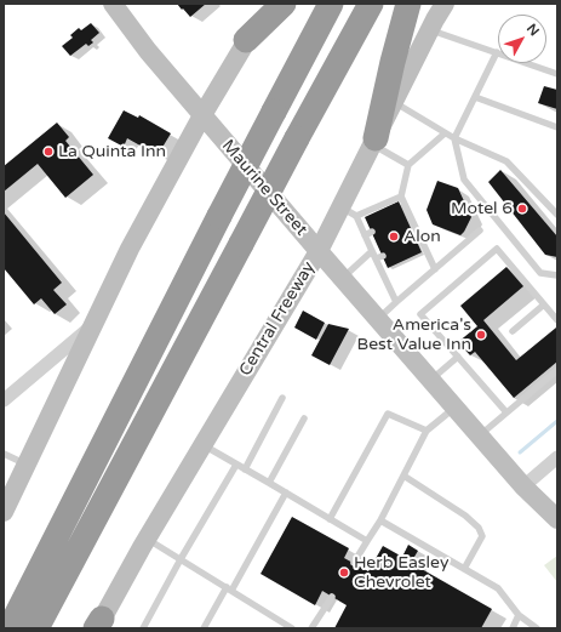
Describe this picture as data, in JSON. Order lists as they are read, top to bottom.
{
  "streets": {
    "main road": ["Maurine Street", "Central Freeway"]
  },
  "crossings": [
    ["Maurine Street", "Central Freeway"]
  ],
  "places": [
    "La Quinta Inn",
    "Motel 6",
    "Alon",
    "America's Best Value Inn",
    "Herb Easley Chevrolet"
  ],
  "north": "top right"
}
